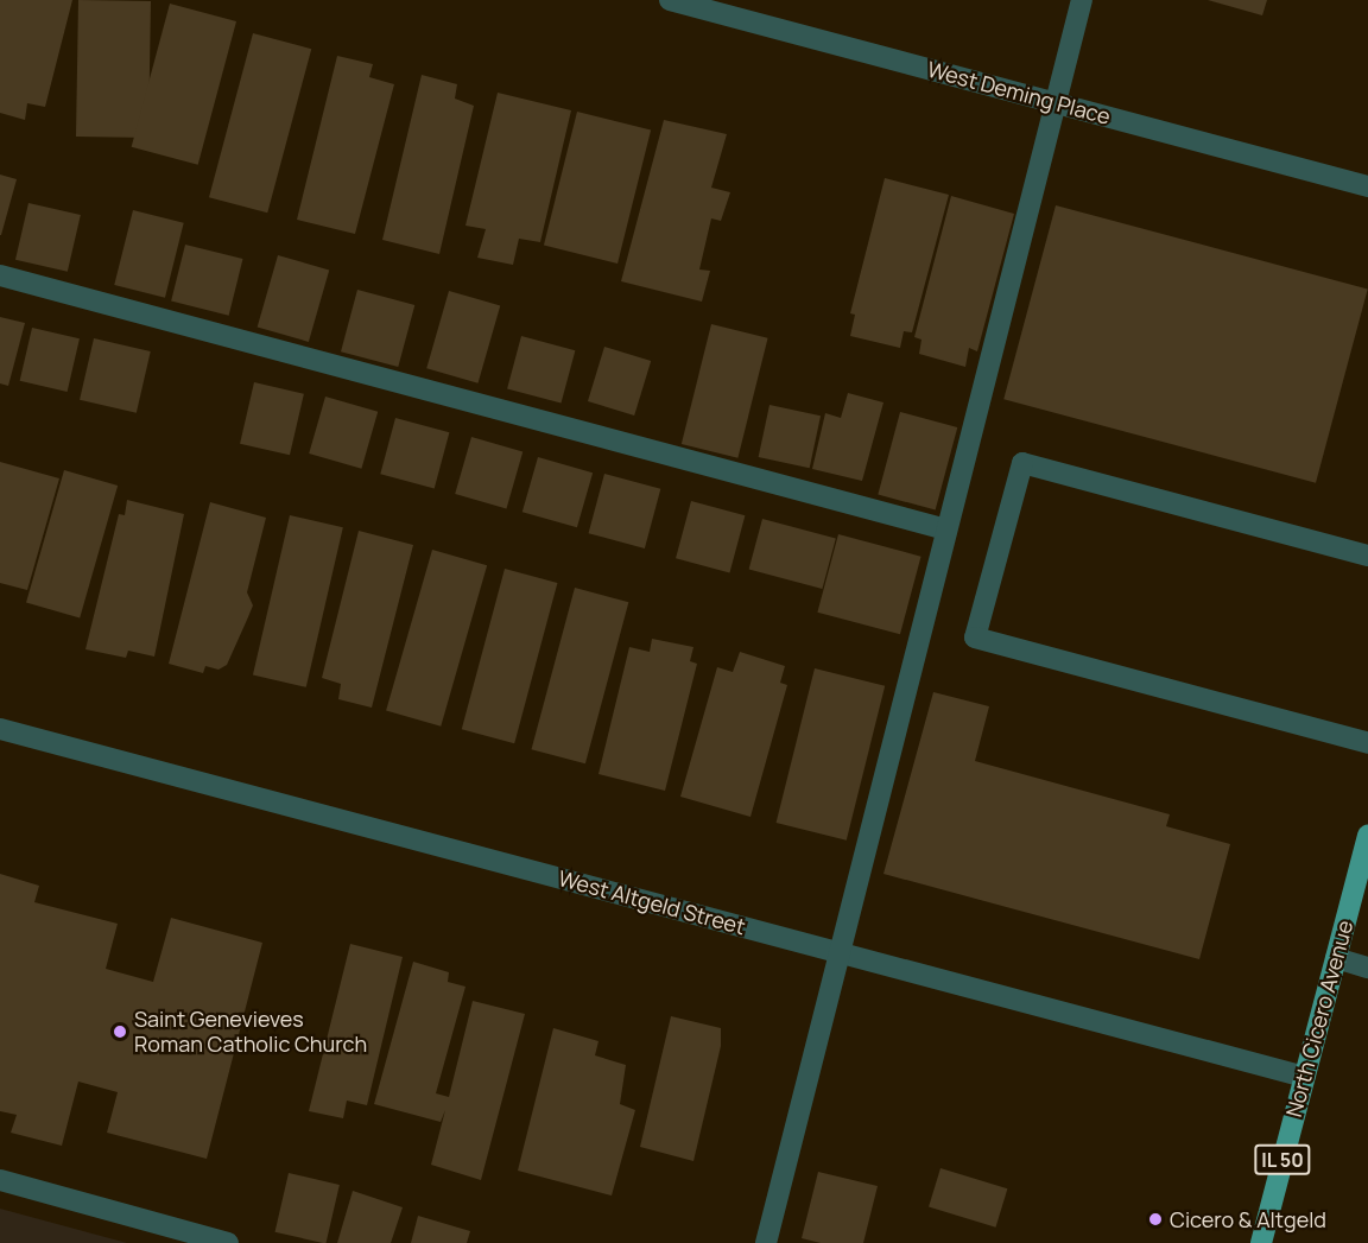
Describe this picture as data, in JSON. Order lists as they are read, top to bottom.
{
  "streets": {
    "main road": ["North Cicero Avenue", "IL 50"],
    "street": ["West Deming Place", "West Altgeld Street"]
  },
  "crossings": [
    ["West Altgeld Street", "North Cicero Avenue"]
  ],
  "places": ["Saint Genevieves Roman Catholic Church", "Cicero & Altgeld"]
}
